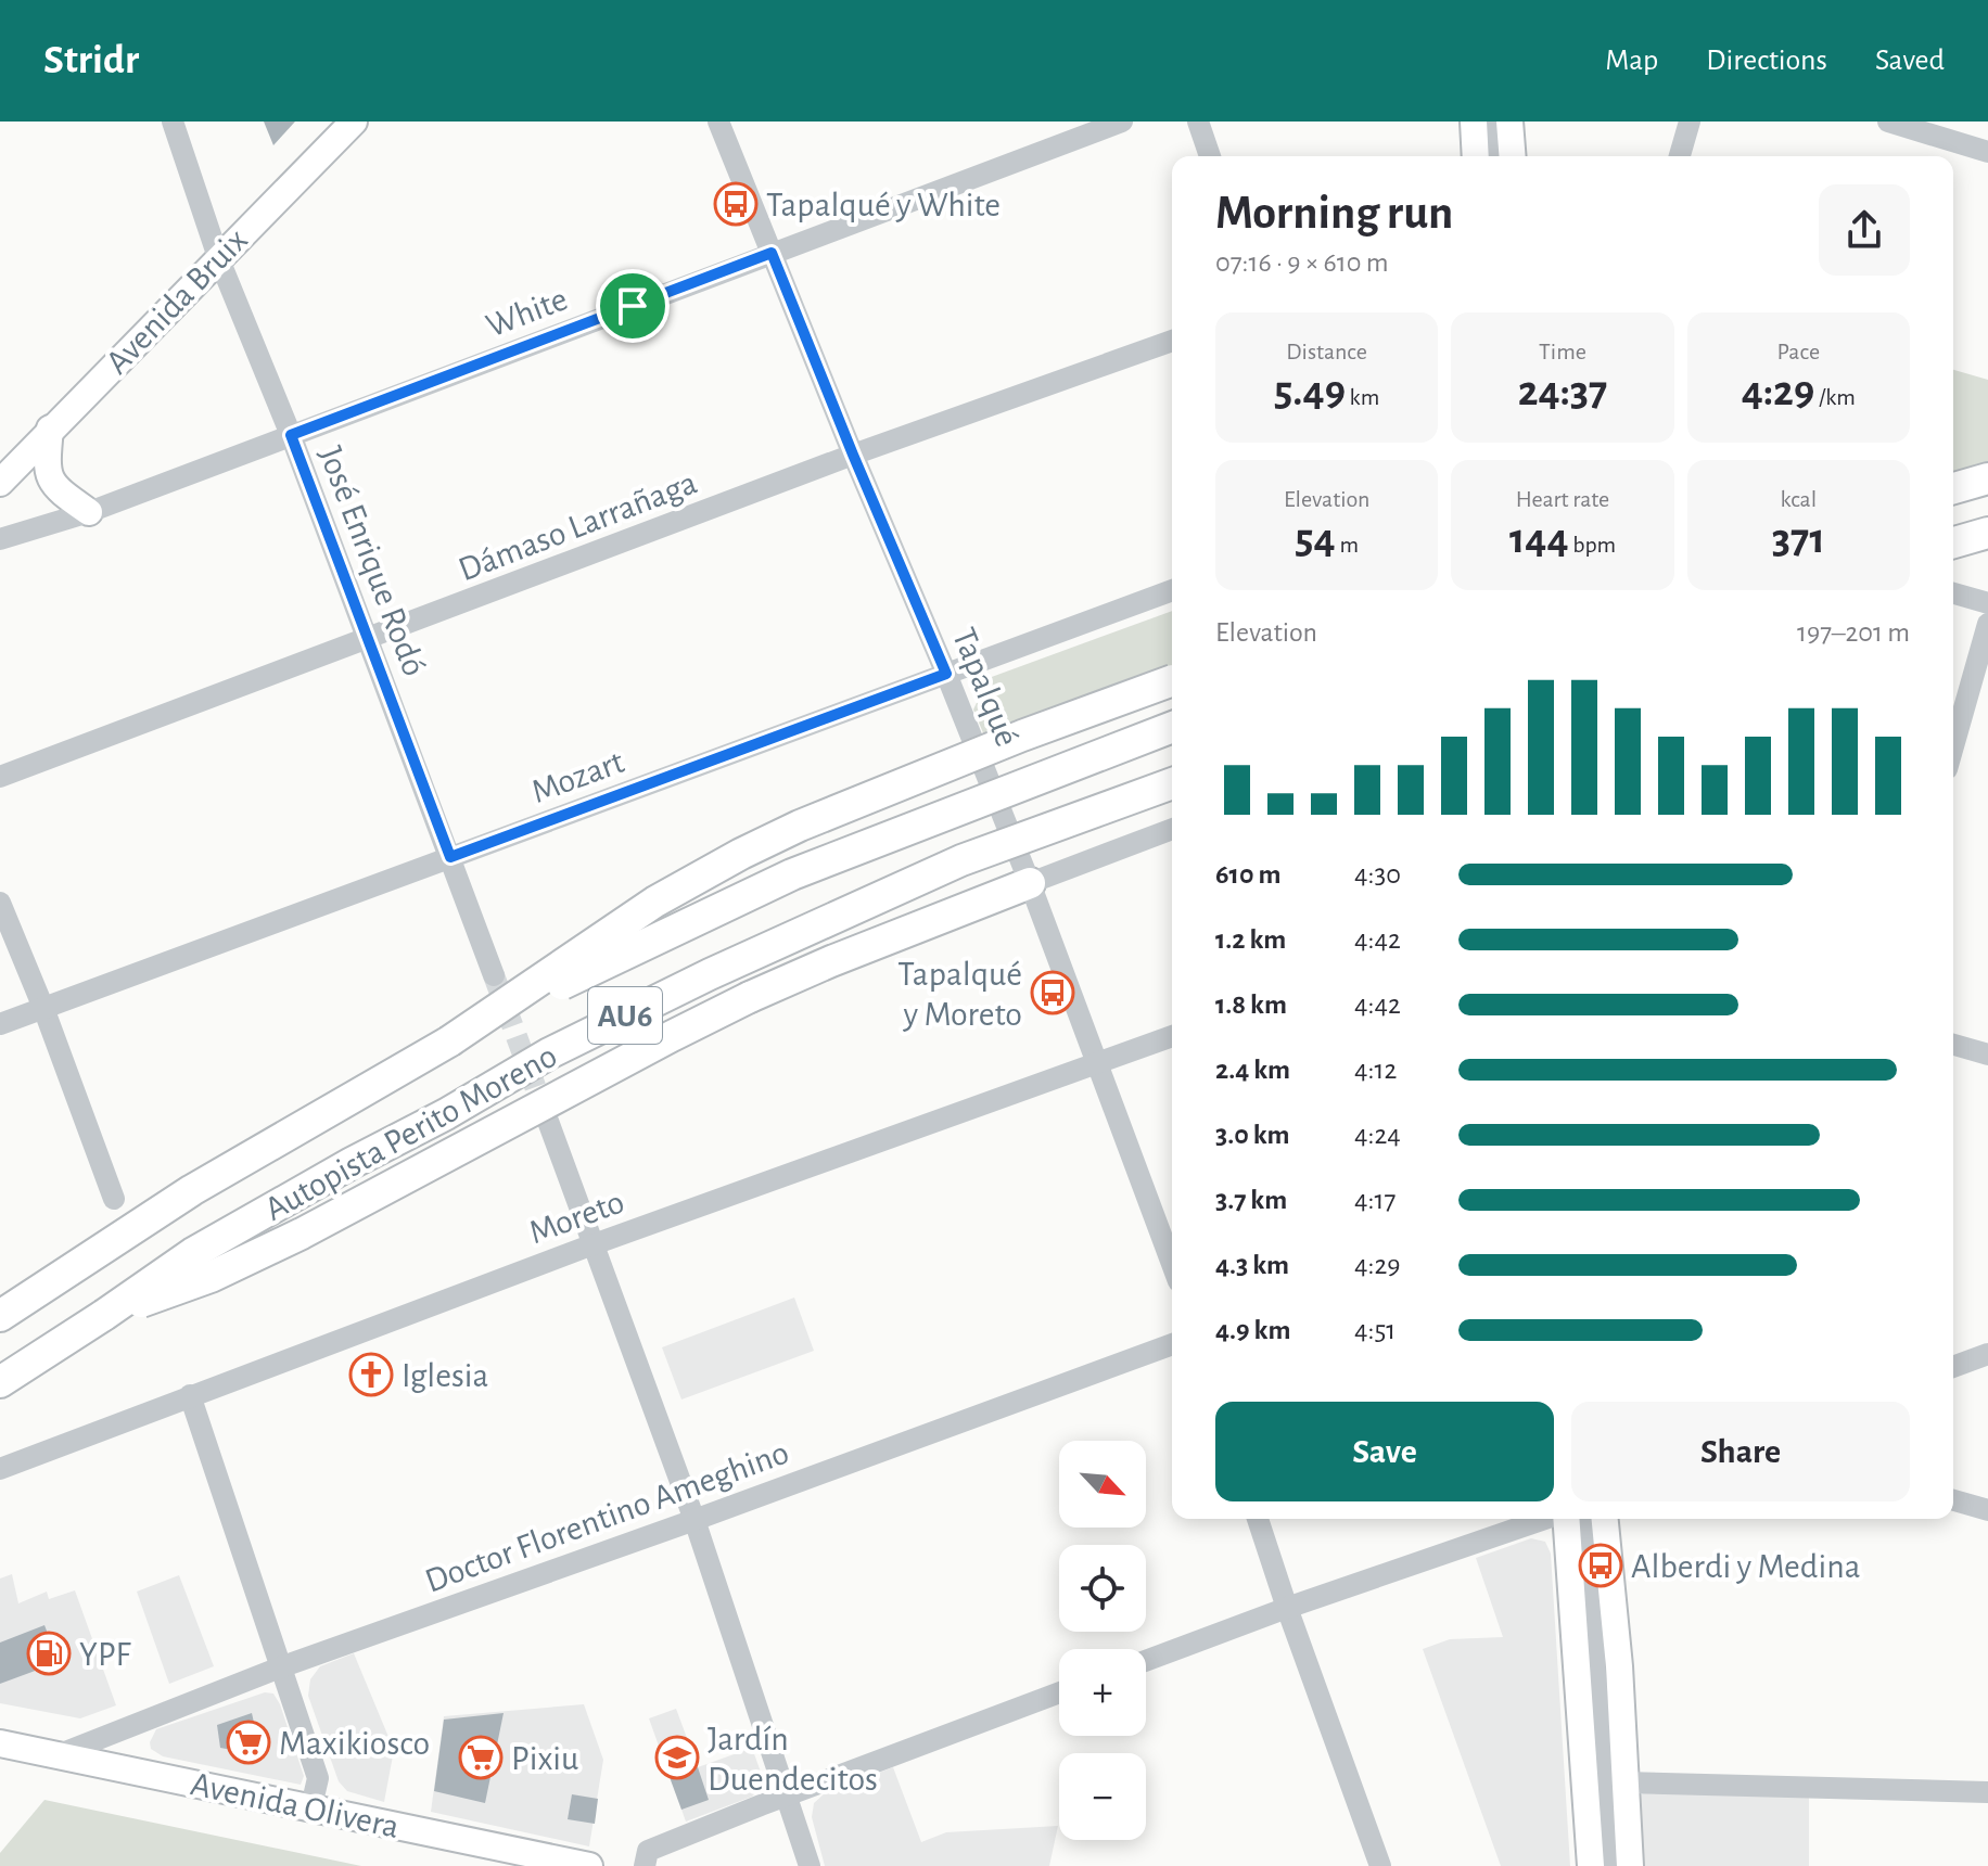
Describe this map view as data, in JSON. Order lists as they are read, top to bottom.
{
  "streets": {
    "highway": ["AU6", "Autopista Perito Moreno"],
    "main road": ["Avenida Bruix", "Avenida Olivera"],
    "street": [
      "White",
      "Dámaso Larrañaga",
      "José Enrique Rodó",
      "Tapalqué",
      "Mozart",
      "Moreto",
      "Doctor Florentino Ameghino"
    ]
  },
  "crossings": [
    ["Avenida Bruix", "José Enrique Rodó"],
    ["White", "José Enrique Rodó"],
    ["White", "Tapalqué"],
    ["Dámaso Larrañaga", "José Enrique Rodó"],
    ["Dámaso Larrañaga", "Tapalqué"],
    ["José Enrique Rodó", "Mozart"],
    ["Tapalqué", "Mozart"],
    ["Tapalqué", "Moreto"],
    ["Doctor Florentino Ameghino", "Avenida Olivera"]
  ],
  "places": {
    "bus stop": ["Tapalqué y White", "Tapalqué y Moreto", "Alberdi y Medina"],
    "church": ["Iglesia"],
    "fuel station": ["YPF"],
    "supermarket": ["Maxikiosco", "Pixiu"],
    "school or university": ["Jardín Duendecitos"]
  },
  "north": "bottom right",
  "page": {
    "header": "Stridr",
    "nav": ["Map", "Directions", "Saved"],
    "heading": ["Morning run", "07:16 · 9 × 610 m"],
    "stats": [
      ["Distance", "5.49 km"],
      ["Time", "24:37"],
      ["Pace", "4:29 /km"],
      ["Elevation", "54 m"],
      ["Heart rate", "144 bpm"],
      ["kcal", "371"]
    ],
    "chart": ["Elevation", "197–201 m"],
    "list": [
      {
        "name": "610 m",
        "note": "4:30"
      },
      {
        "name": "1.2 km",
        "note": "4:42"
      },
      {
        "name": "1.8 km",
        "note": "4:42"
      },
      {
        "name": "2.4 km",
        "note": "4:12"
      },
      {
        "name": "3.0 km",
        "note": "4:24"
      },
      {
        "name": "3.7 km",
        "note": "4:17"
      },
      {
        "name": "4.3 km",
        "note": "4:29"
      },
      {
        "name": "4.9 km",
        "note": "4:51"
      }
    ],
    "buttons": ["Save", "Share"],
    "map_buttons": ["+", "−"]
  }
}
